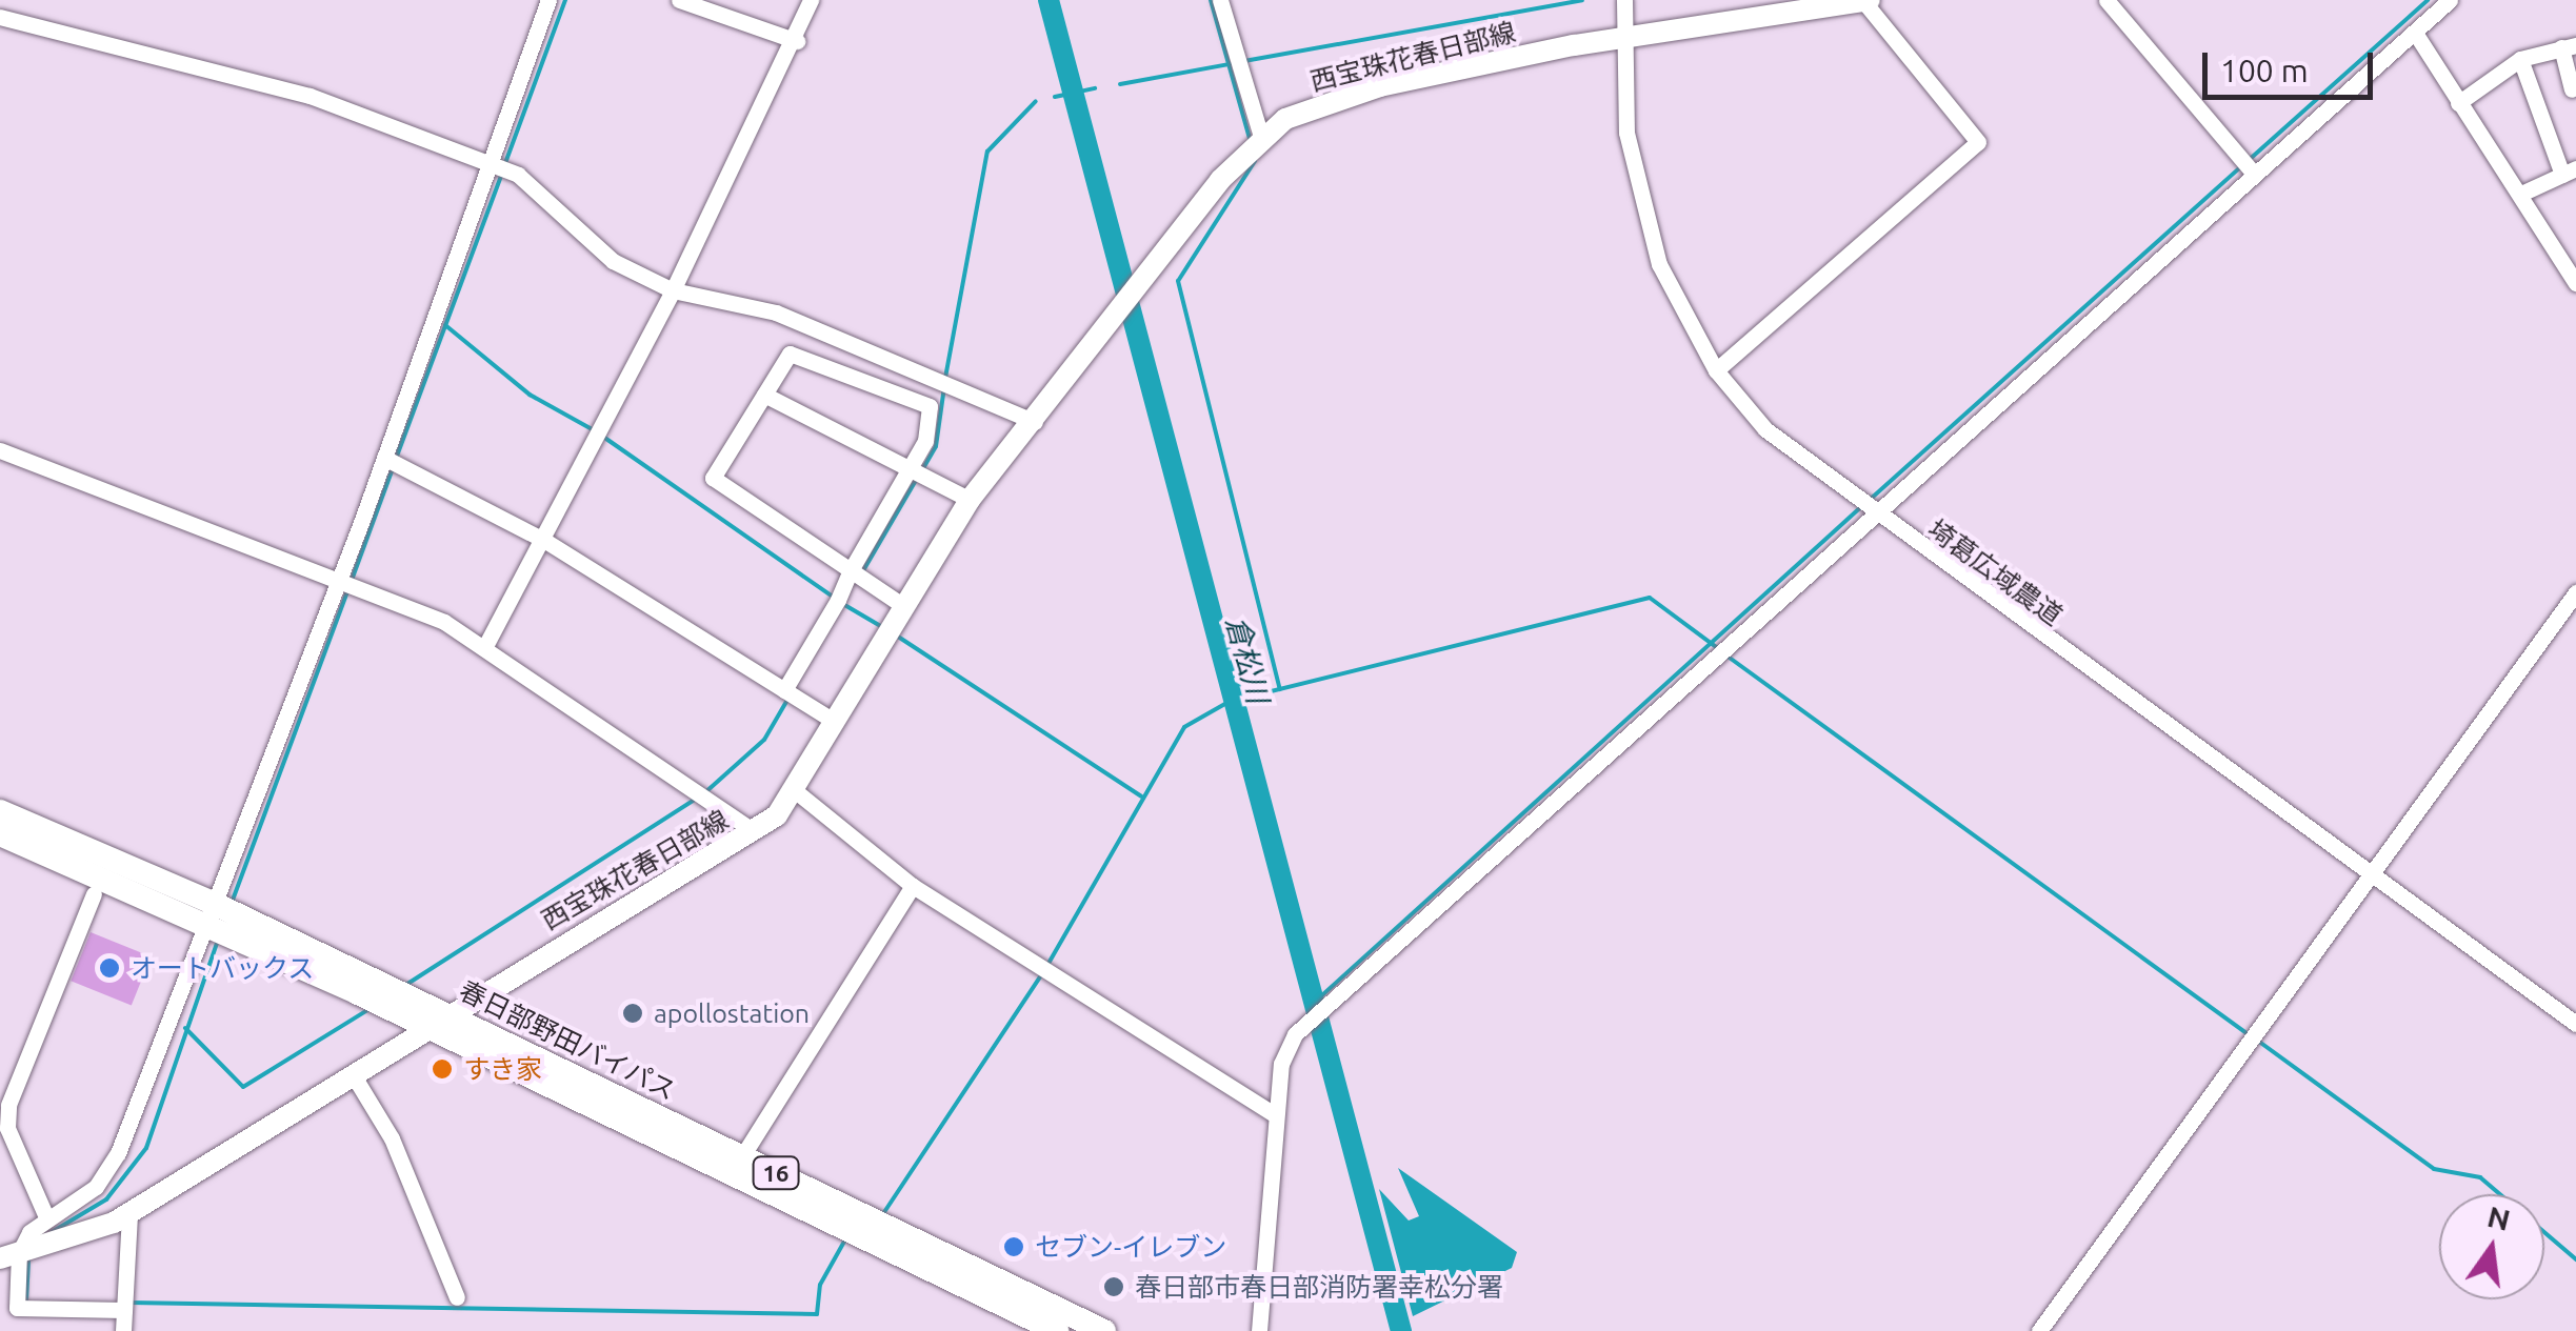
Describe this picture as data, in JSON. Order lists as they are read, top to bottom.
{
  "streets": {
    "highway": ["春日部野田バイパス", "16"],
    "main road": ["西宝珠花春日部線"],
    "street": ["埼葛広域農道"]
  },
  "crossings": [
    ["西宝珠花春日部線", "埼葛広域農道"],
    ["西宝珠花春日部線", "春日部野田バイパス"]
  ],
  "water": ["倉松川"],
  "places": [
    "オートバックス",
    "apollostation",
    "すき家",
    "セブン-イレブン",
    "春日部市春日部消防署幸松分署"
  ],
  "scale_bar": "100 m",
  "north": "top"
}
